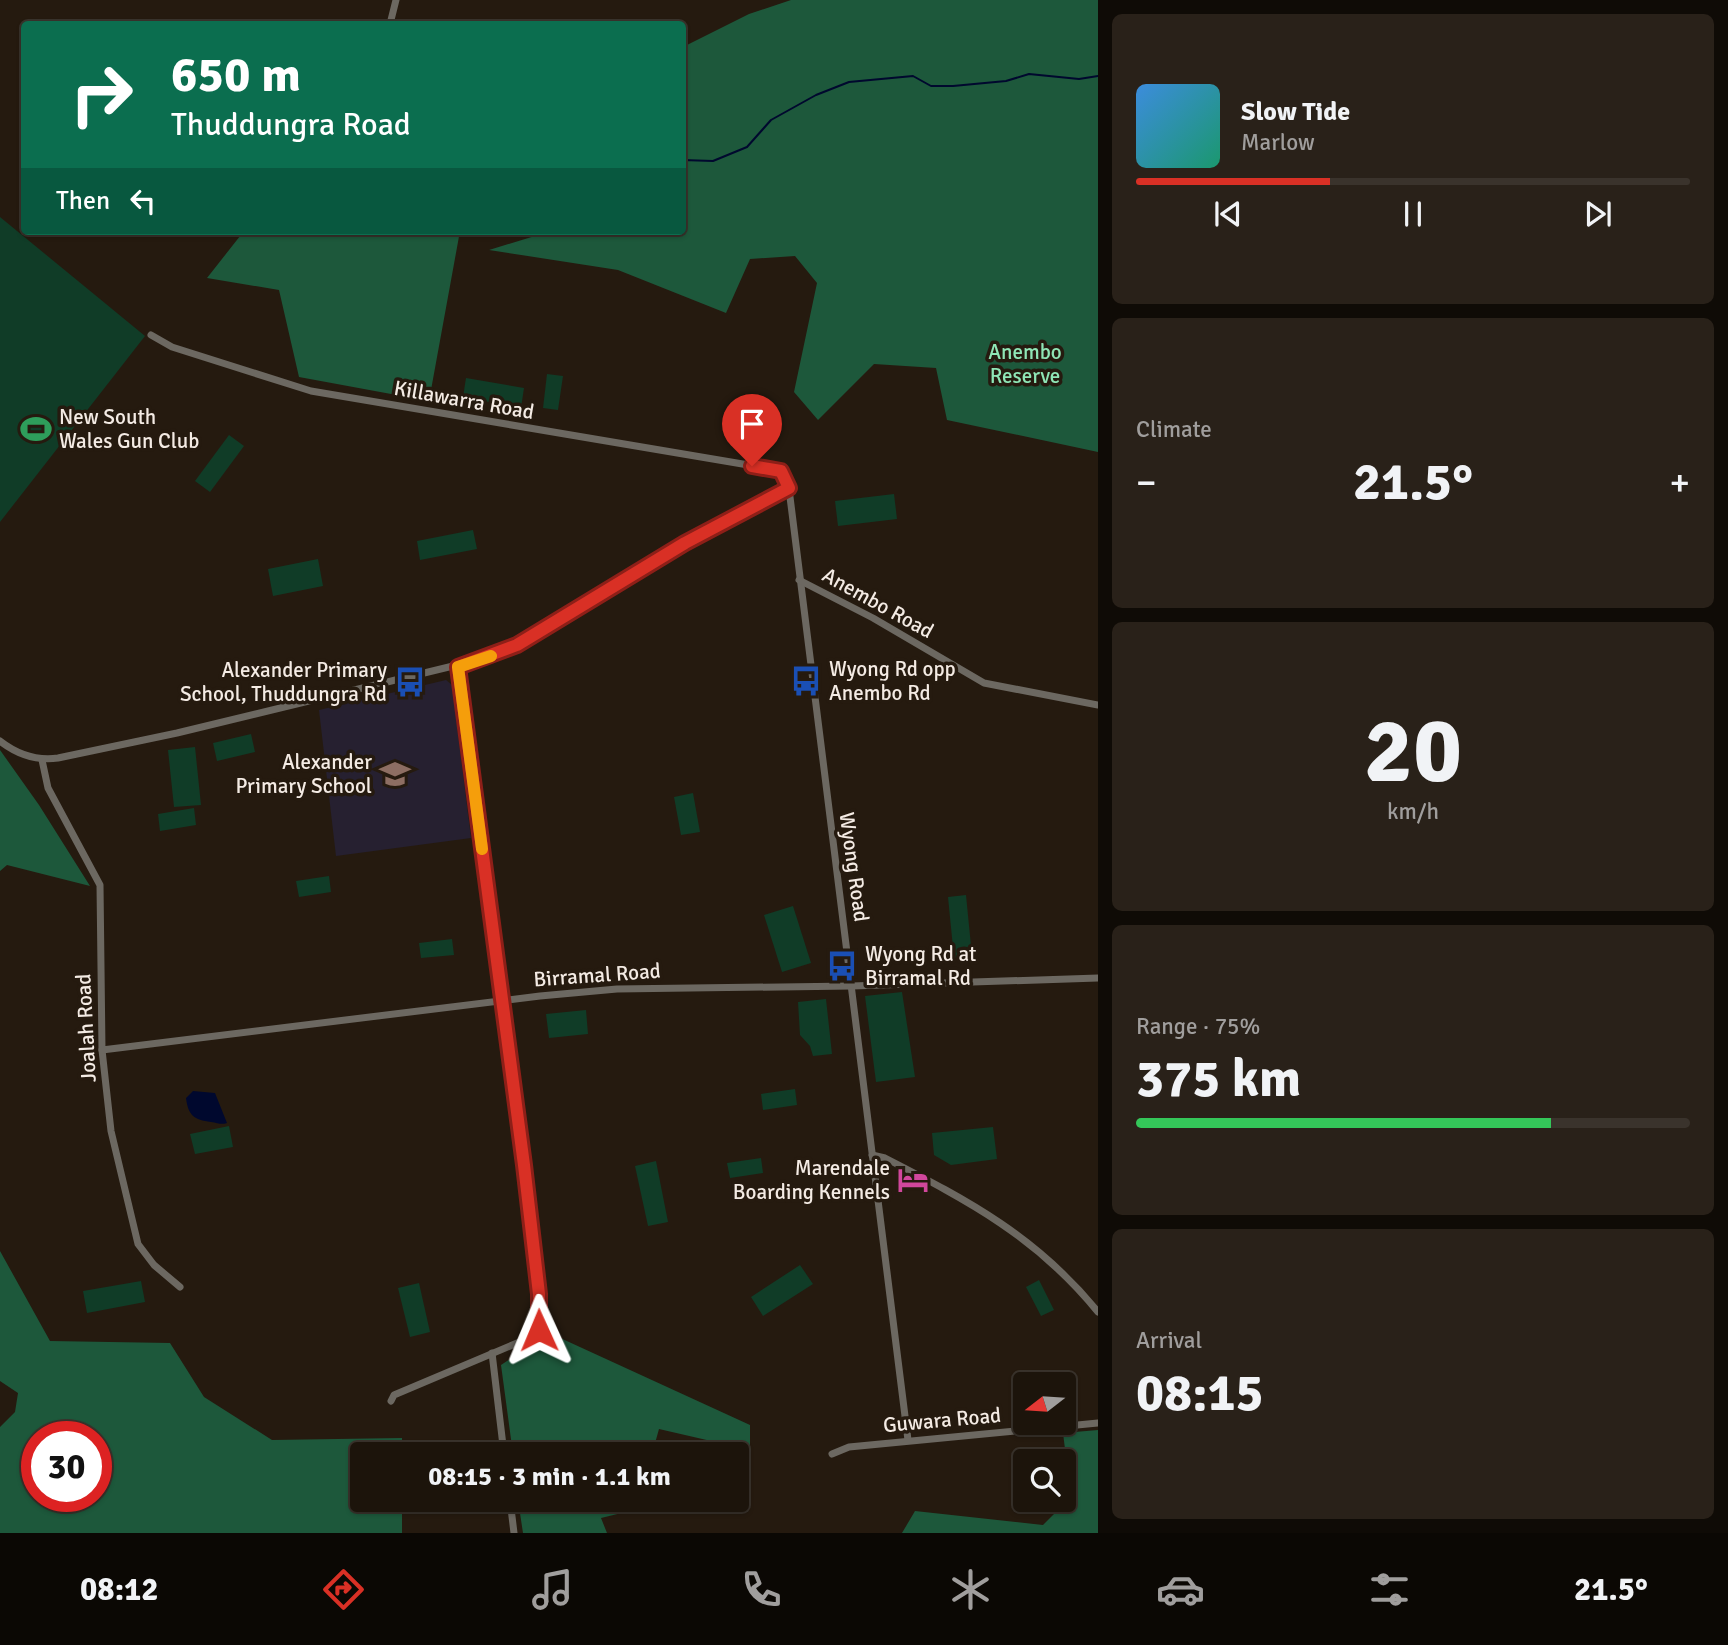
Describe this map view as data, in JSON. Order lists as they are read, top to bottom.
{
  "streets": {
    "street": [
      "Killawarra Road",
      "Anembo Road",
      "Wyong Road",
      "Birramal Road",
      "Joalah Road",
      "Guwara Road"
    ]
  },
  "crossings": [
    ["Killawarra Road", "Wyong Road"],
    ["Anembo Road", "Wyong Road"],
    ["Wyong Road", "Birramal Road"],
    ["Wyong Road", "Guwara Road"],
    ["Birramal Road", "Joalah Road"]
  ],
  "parks": ["Anembo Reserve"],
  "places": {
    "sports": ["New South Wales Gun Club"],
    "bus stop": ["Wyong Rd opp Anembo Rd", "Alexander Primary School, Thuddungra Rd", "Wyong Rd at Birramal Rd"],
    "school or university": ["Alexander Primary School"],
    "hotel": ["Marendale Boarding Kennels"]
  },
  "north": "left",
  "page": {
    "turn": ["650 m", "Thuddungra Road"],
    "song": ["Slow Tide", "Marlow"],
    "then": "Then",
    "tile": [
      "Climate",
      ["20", "km/h"],
      ["Range · 75%", "375 km"],
      ["Arrival", "08:15"]
    ],
    "heat": ["−", "21.5°", "+"],
    "limit": "30",
    "trip": "08:15 · 3 min · 1.1 km",
    "tabs": ["08:12", "21.5°"]
  }
}
